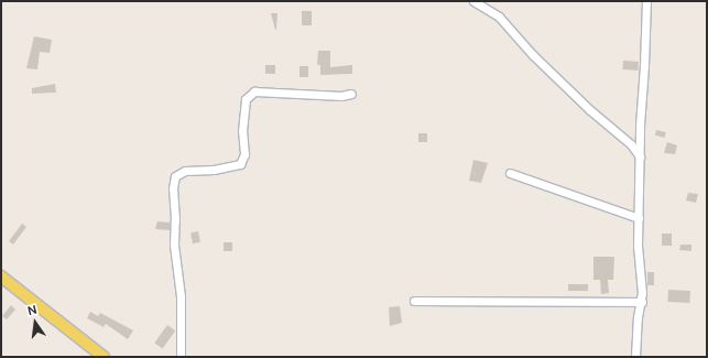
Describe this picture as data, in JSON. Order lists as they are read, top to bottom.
{
  "north": "top"
}
